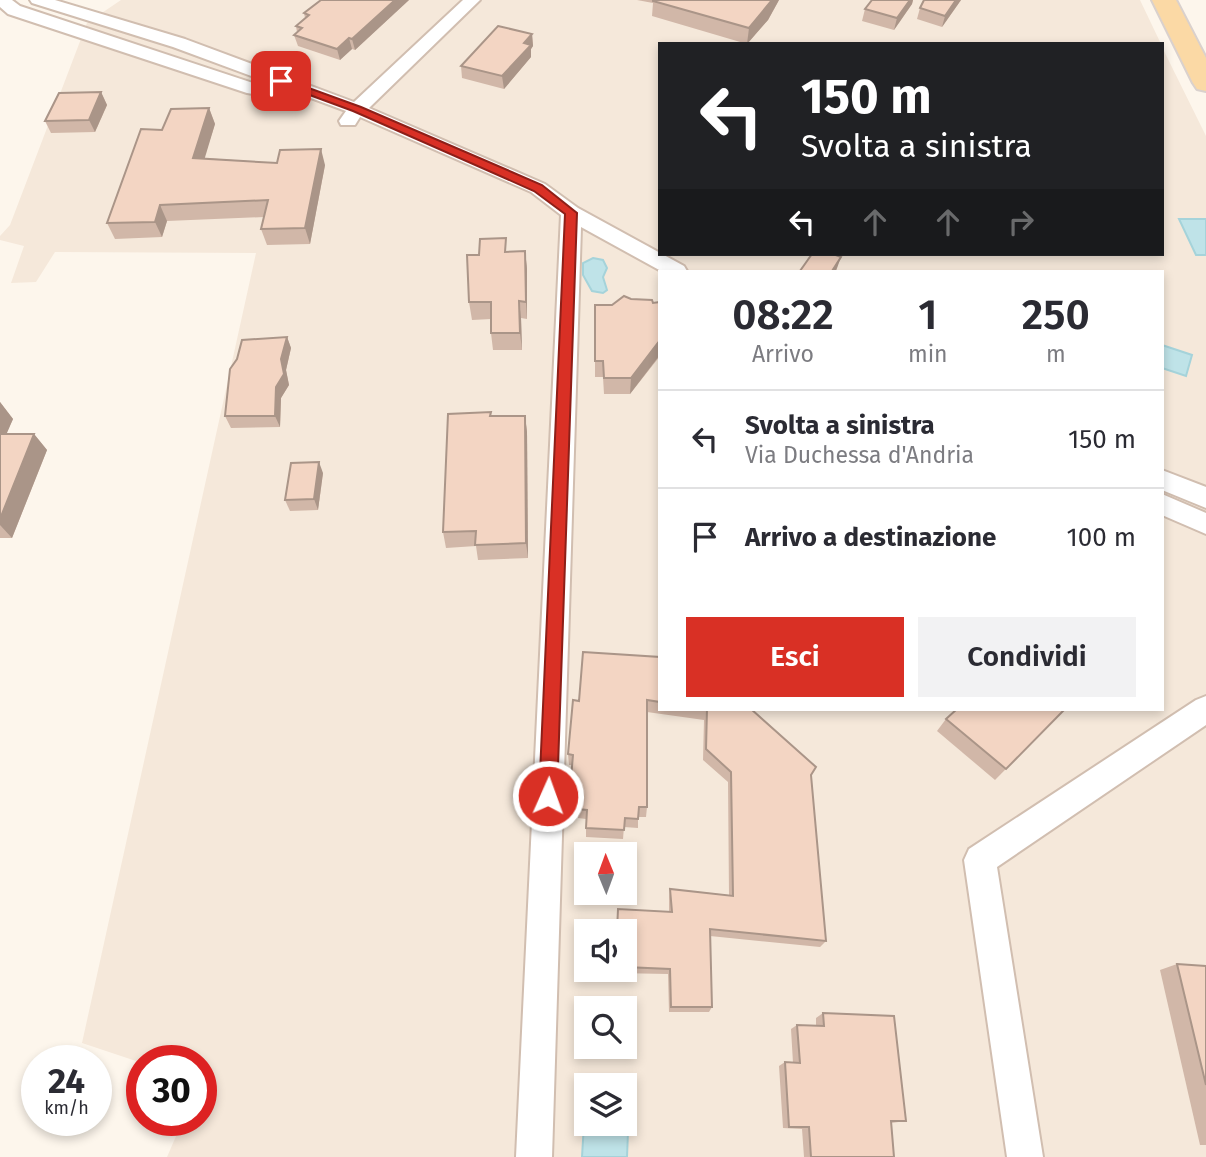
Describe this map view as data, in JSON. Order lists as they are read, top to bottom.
{
  "north": "top",
  "page": {
    "turn": ["150 m", "Svolta a sinistra"],
    "eta": [
      "08:22",
      "Arrivo",
      "1",
      "min",
      "250",
      "m"
    ],
    "list": [
      {
        "name": "Svolta a sinistra",
        "note": "Via Duchessa d'Andria",
        "value": "150 m"
      },
      {
        "name": "Arrivo a destinazione",
        "value": "100 m"
      }
    ],
    "buttons": ["Esci", "Condividi"],
    "speed": "24 km/h",
    "limit": "30"
  }
}
